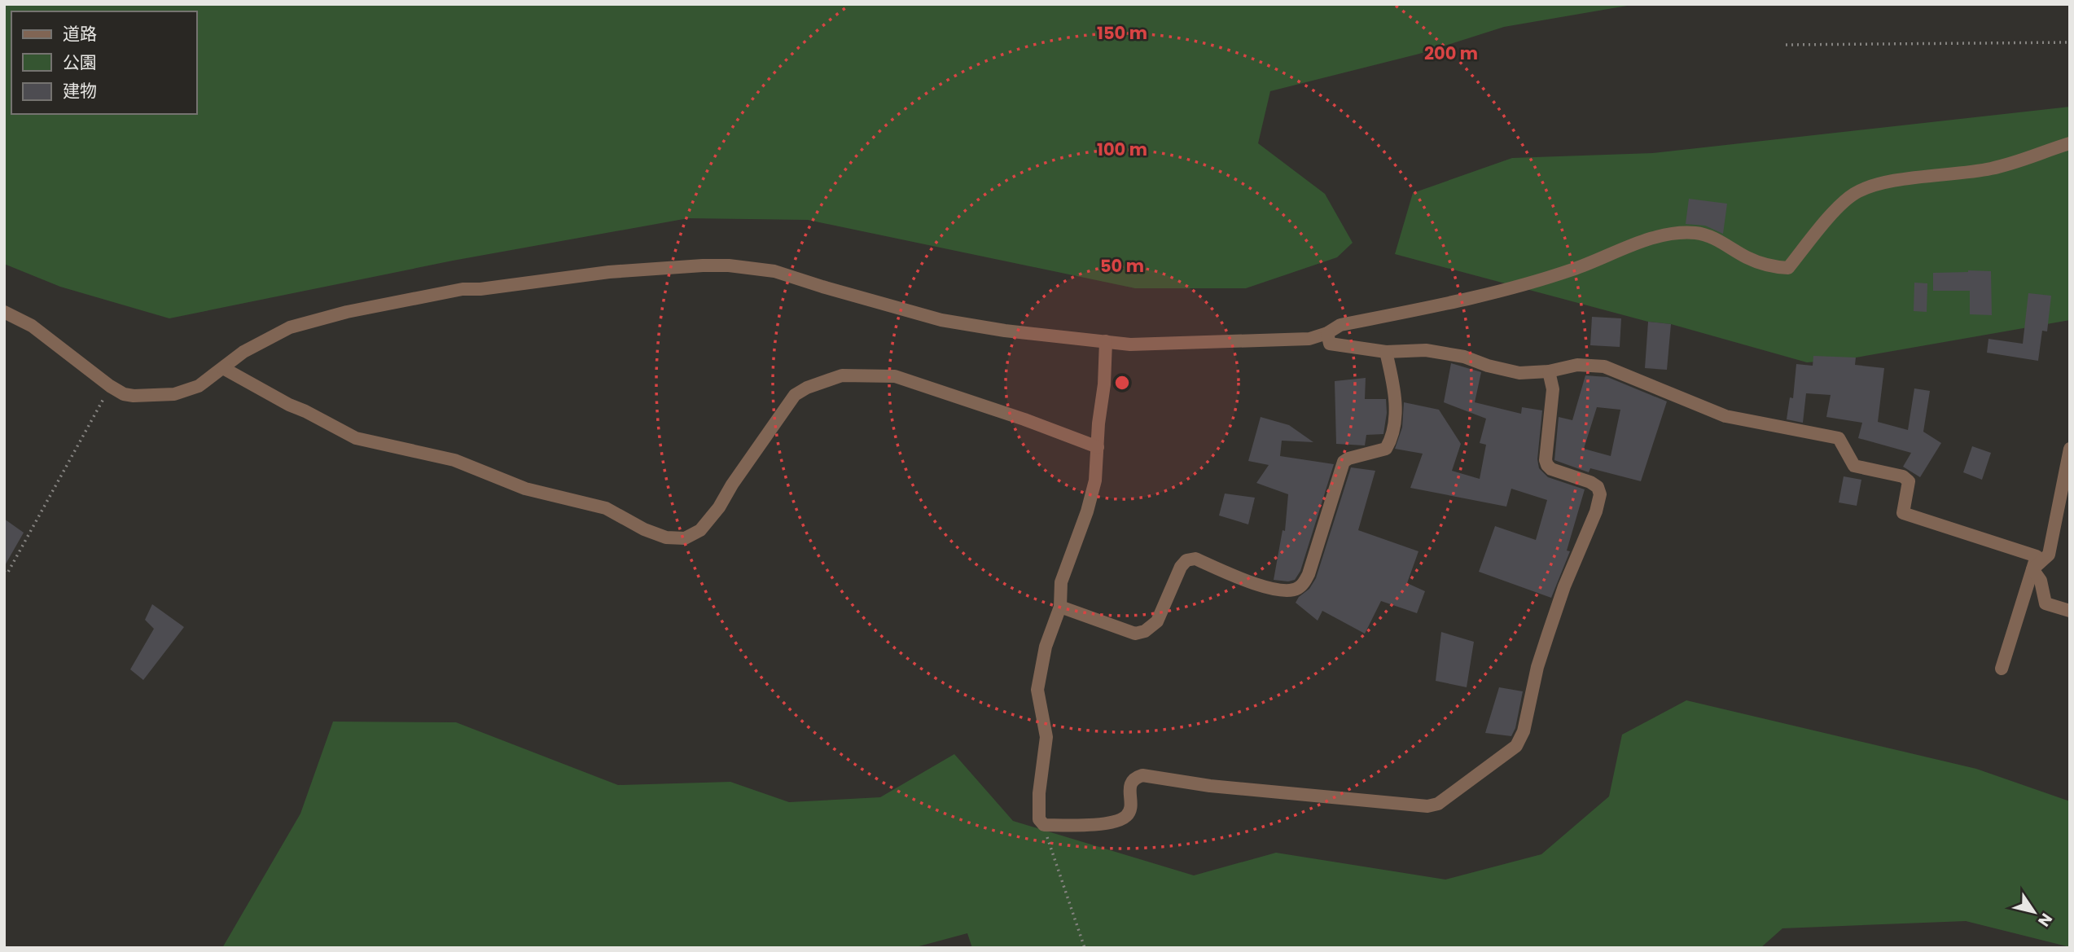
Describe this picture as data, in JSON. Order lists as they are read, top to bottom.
{
  "legend": ["道路", "公園", "建物"],
  "north": "bottom right",
  "rings": [
    "150 m",
    "200 m",
    "100 m",
    "50 m"
  ]
}
